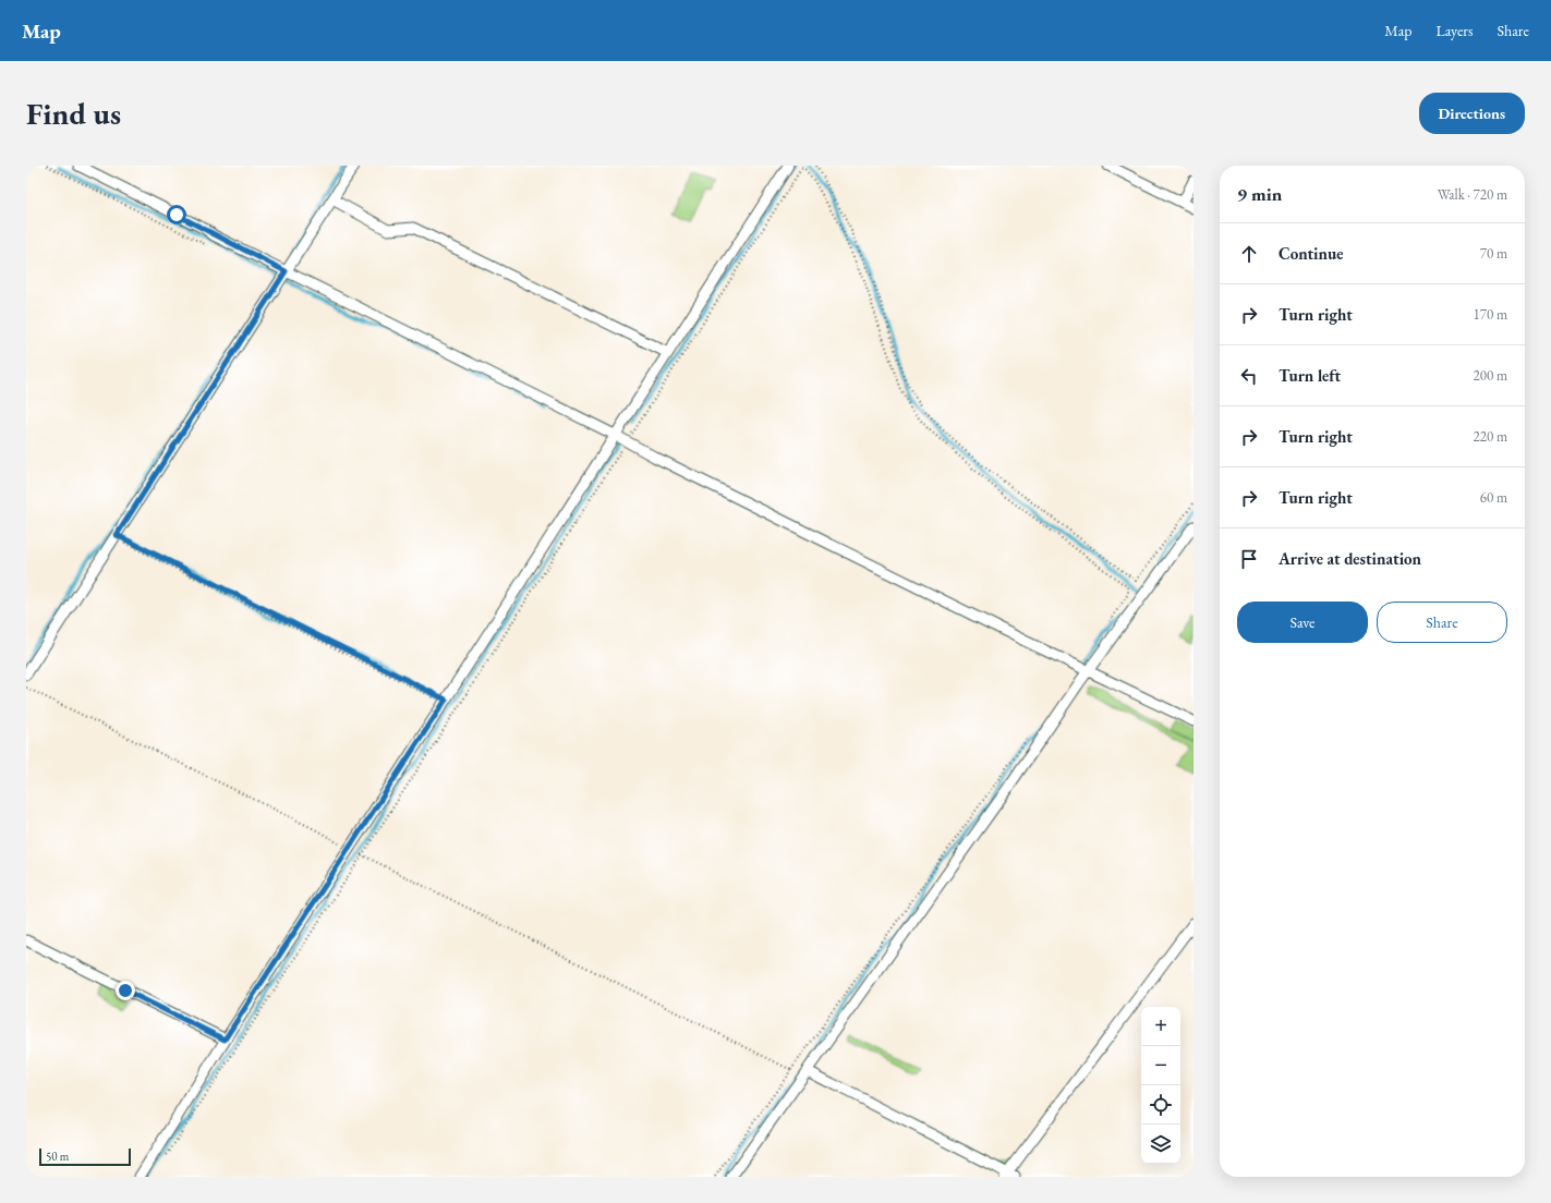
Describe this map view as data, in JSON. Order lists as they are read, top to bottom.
{
  "scale_bar": "50 m",
  "page": {
    "header": "Map",
    "nav": ["Map", "Layers", "Share"],
    "buttons": [
      "Directions",
      ["Save", "Share"]
    ],
    "title": "Find us",
    "heading": ["9 min", "Walk · 720 m"],
    "list": [
      ["Continue", "70 m"],
      ["Turn right", "170 m"],
      ["Turn left", "200 m"],
      ["Turn right", "220 m"],
      ["Turn right", "60 m"],
      "Arrive at destination"
    ],
    "map_buttons": ["+", "−"],
    "scale": "50 m"
  }
}
